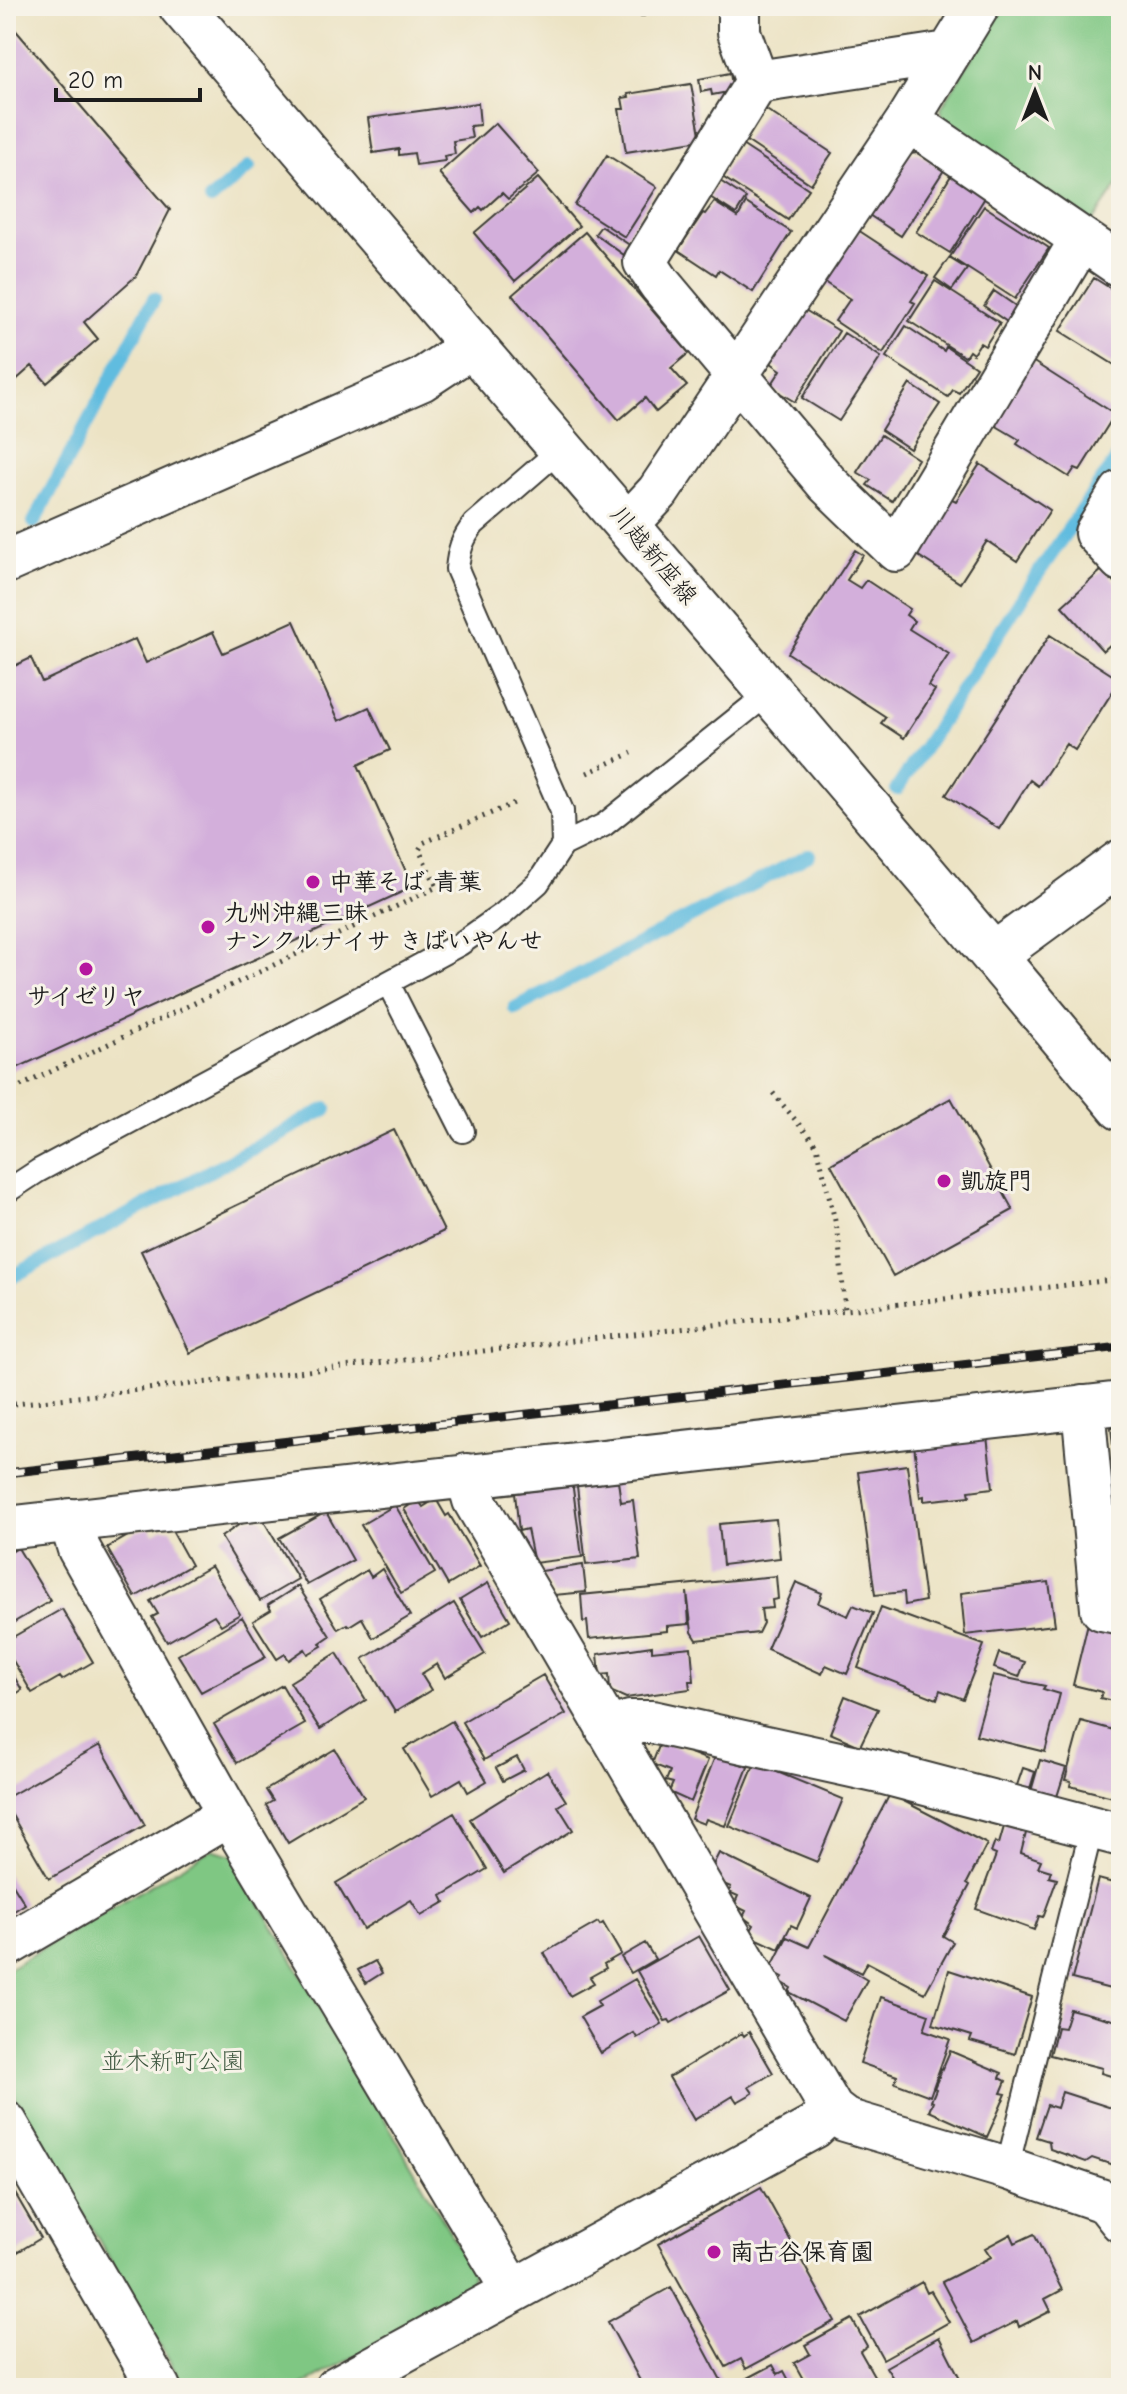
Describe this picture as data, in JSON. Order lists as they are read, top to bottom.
{
  "streets": {
    "main road": ["川越新座線"]
  },
  "parks": ["並木新町公園"],
  "places": [
    "中華そば 青葉",
    "九州沖縄三昧 ナンクルナイサ きばいやんせ",
    "サイゼリヤ",
    "凱旋門",
    "南古谷保育園"
  ],
  "scale_bar": "20 m",
  "north": "top"
}
